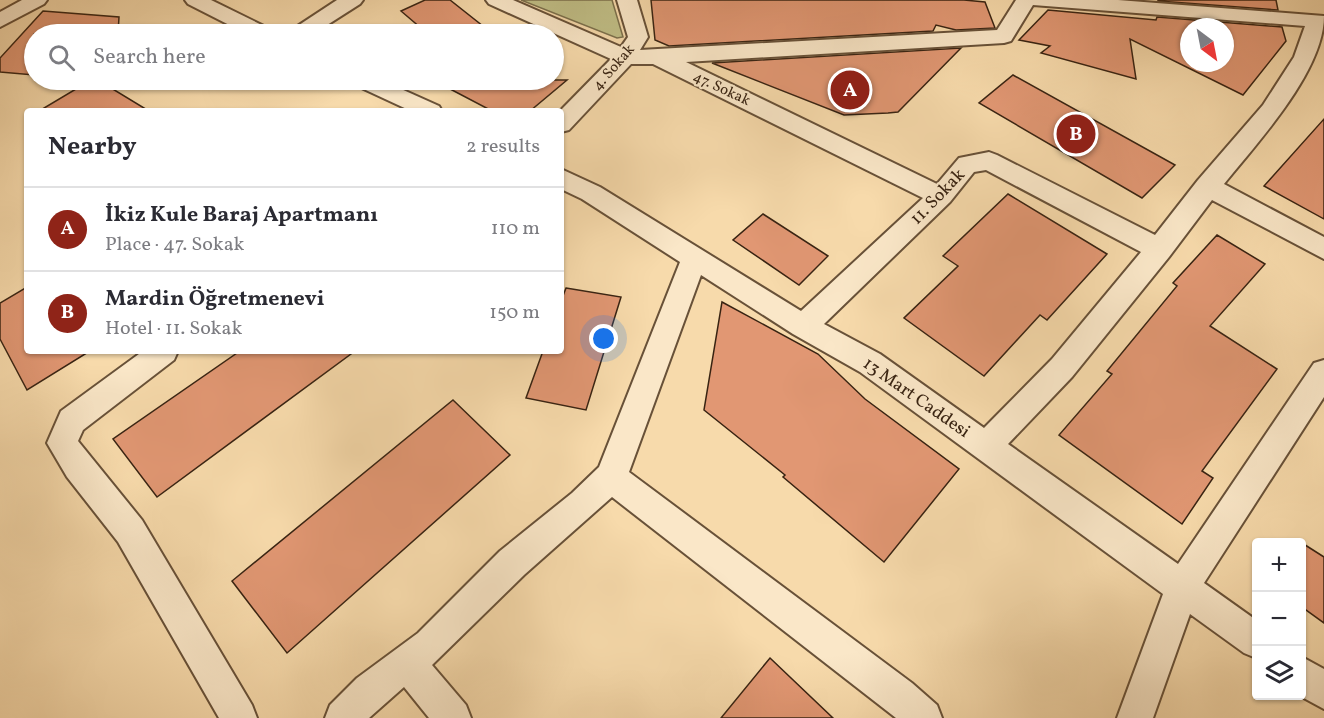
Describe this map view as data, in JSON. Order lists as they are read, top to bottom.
{
  "streets": {
    "street": [
      "4. Sokak",
      "47. Sokak",
      "11. Sokak",
      "13 Mart Caddesi"
    ]
  },
  "crossings": [
    ["4. Sokak", "47. Sokak"],
    ["47. Sokak", "11. Sokak"],
    ["11. Sokak", "13 Mart Caddesi"]
  ],
  "north": "bottom right",
  "page": {
    "search": "Search here",
    "pins": ["A", "B"],
    "heading": ["Nearby", "2 results"],
    "list": [
      {
        "mark": "A",
        "name": "İkiz Kule Baraj Apartmanı",
        "note": "Place · 47. Sokak",
        "value": "110 m"
      },
      {
        "mark": "B",
        "name": "Mardin Öğretmenevi",
        "note": "Hotel · 11. Sokak",
        "value": "150 m"
      }
    ],
    "map_buttons": ["+", "−"]
  }
}
